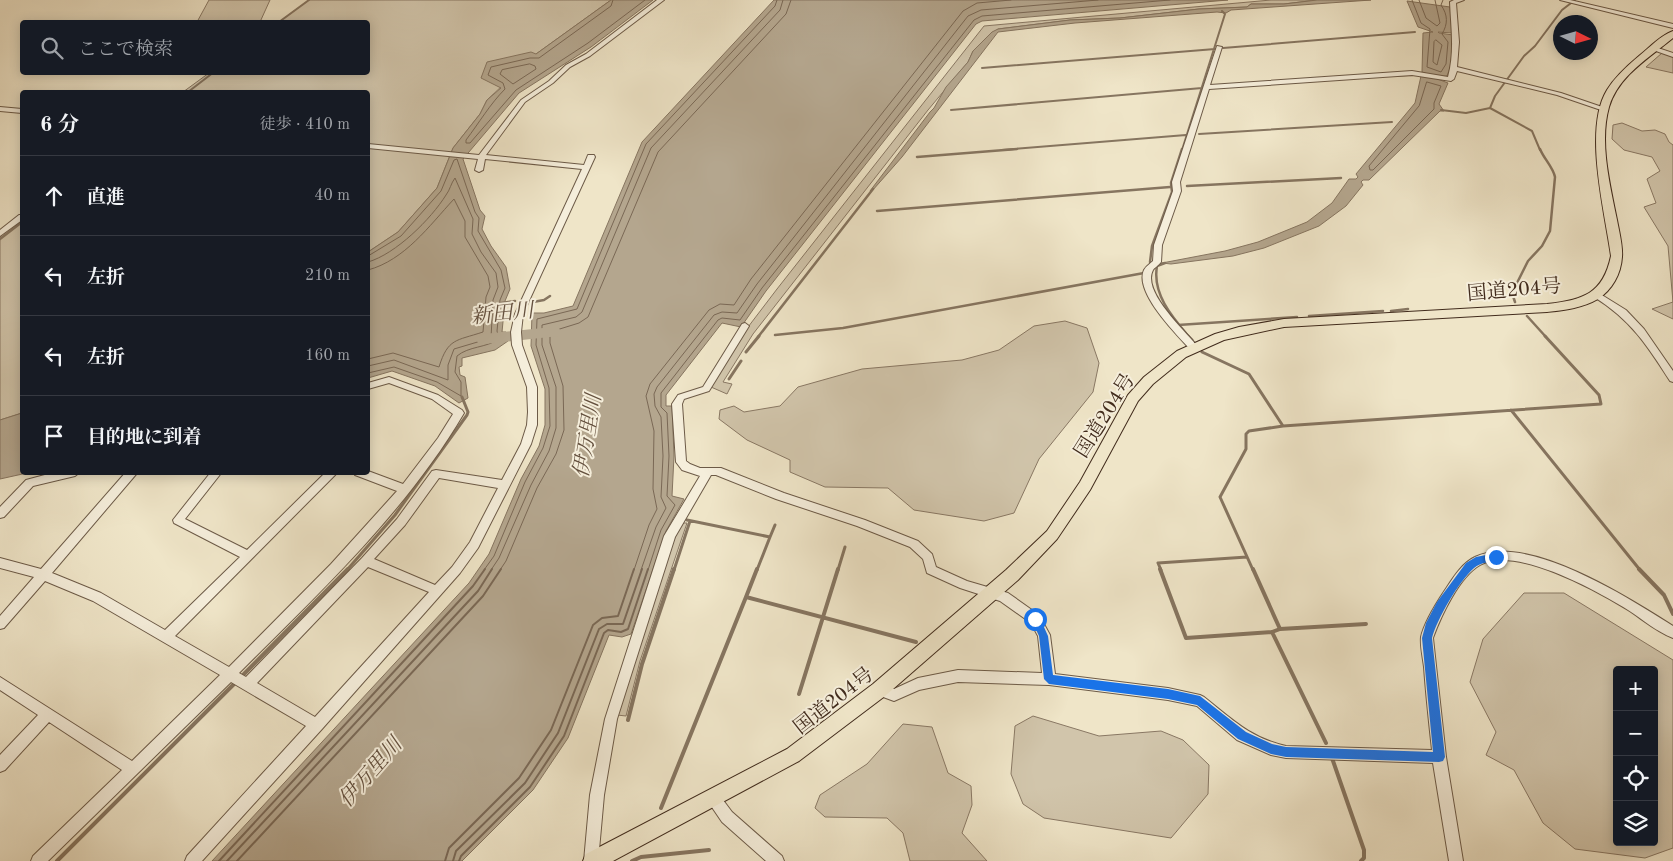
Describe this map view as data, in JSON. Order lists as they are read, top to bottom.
{
  "streets": {
    "highway": ["国道204号"]
  },
  "water": ["新田川", "伊万里川"],
  "north": "right",
  "page": {
    "search": "ここで検索",
    "heading": ["6 分", "徒歩 · 410 m"],
    "list": [
      ["直進", "40 m"],
      ["左折", "210 m"],
      ["左折", "160 m"],
      "目的地に到着"
    ],
    "map_buttons": ["+", "−"]
  }
}
